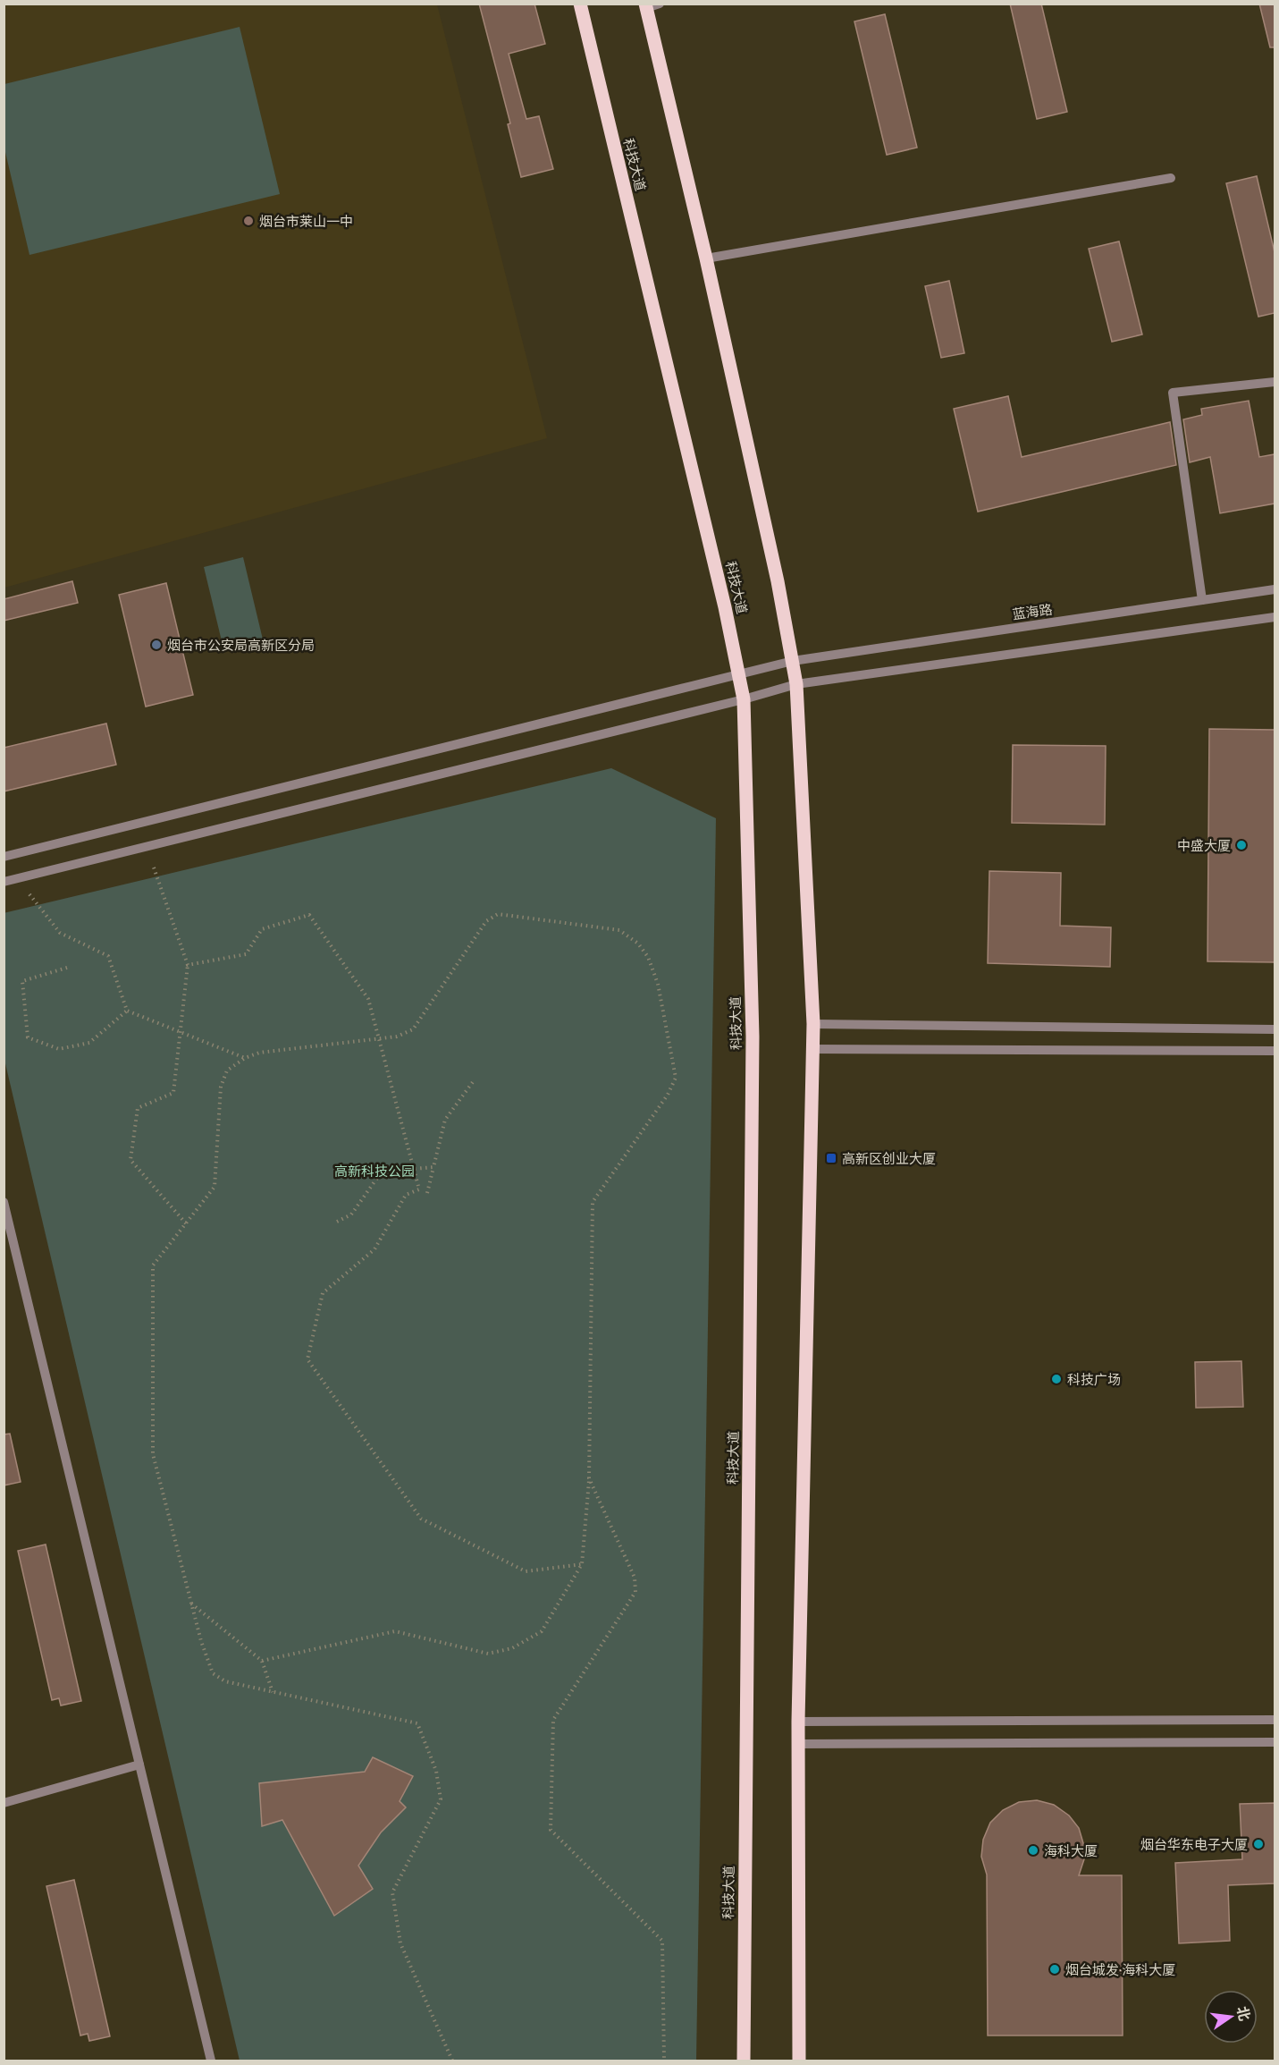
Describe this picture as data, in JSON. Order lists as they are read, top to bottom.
{
  "streets": {
    "main road": ["科技大道"],
    "street": ["蓝海路"]
  },
  "crossings": [
    ["科技大道", "蓝海路"]
  ],
  "parks": ["高新科技公园"],
  "places": {
    "other": [
      "烟台市莱山一中",
      "烟台市公安局高新区分局",
      "中盛大厦",
      "科技广场",
      "烟台华东电子大厦",
      "海科大厦",
      "烟台城发·海科大厦"
    ],
    "transit": ["高新区创业大厦"]
  },
  "north": "right"
}
